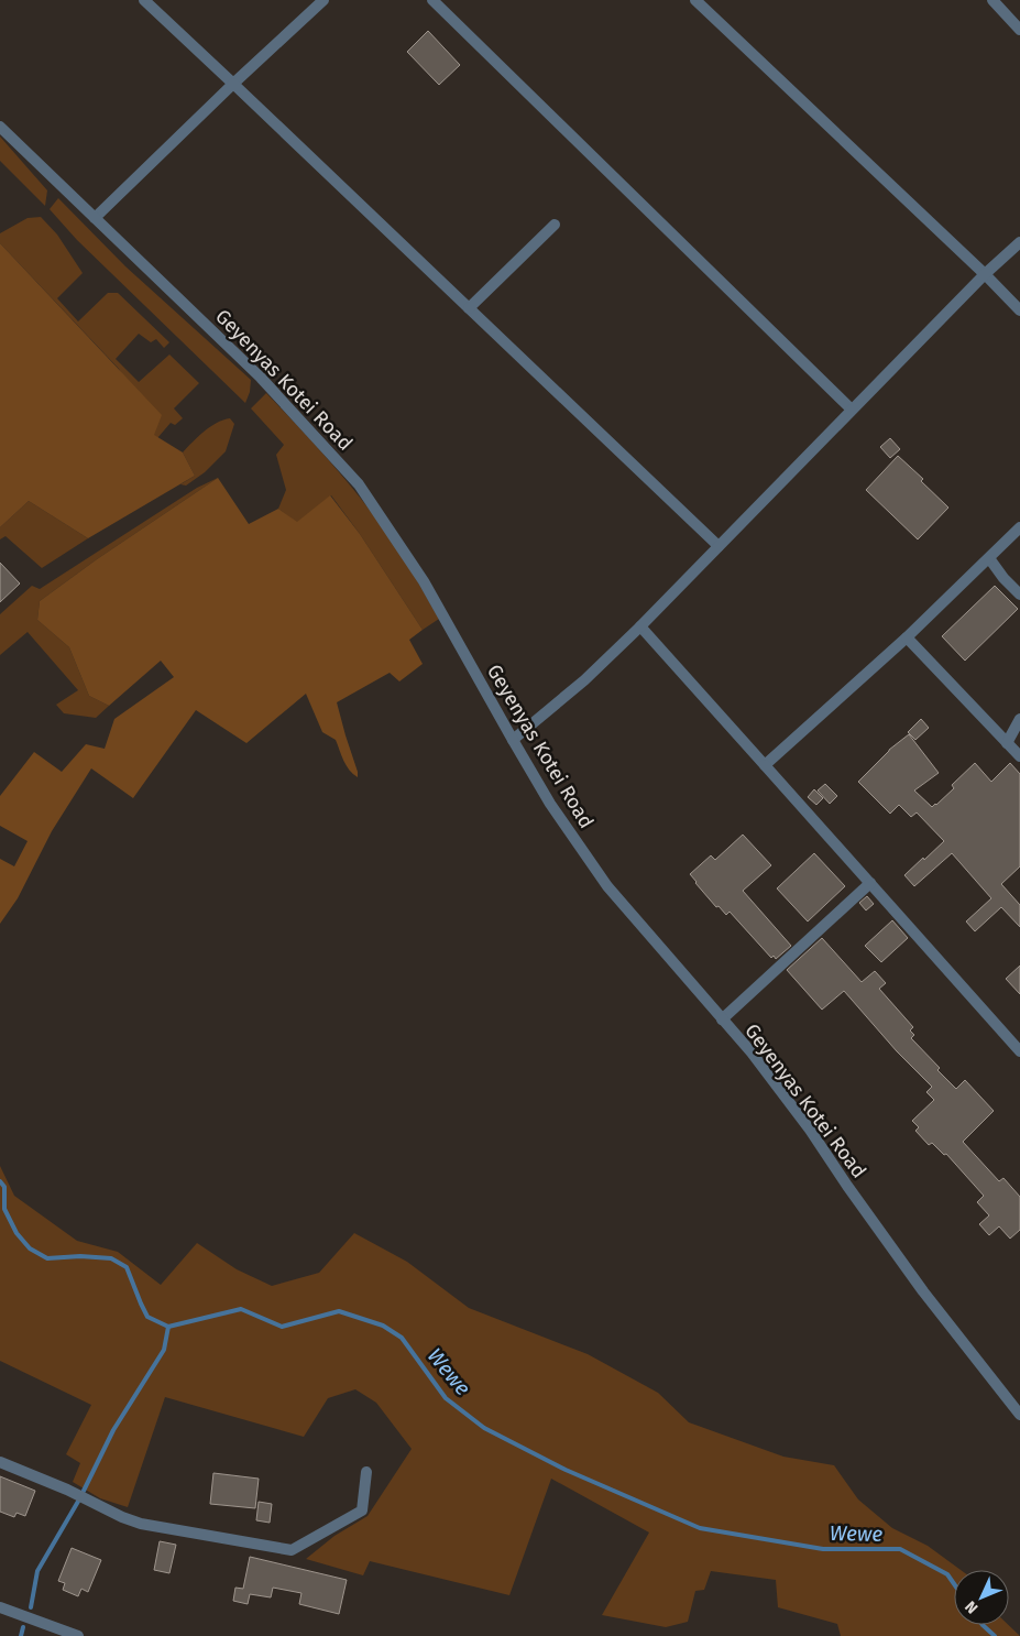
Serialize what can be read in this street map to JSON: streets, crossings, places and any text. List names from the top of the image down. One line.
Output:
{"streets":{"street":["Geyenyas Kotei Road"]},"water":["Wewe"],"north":"bottom left"}
